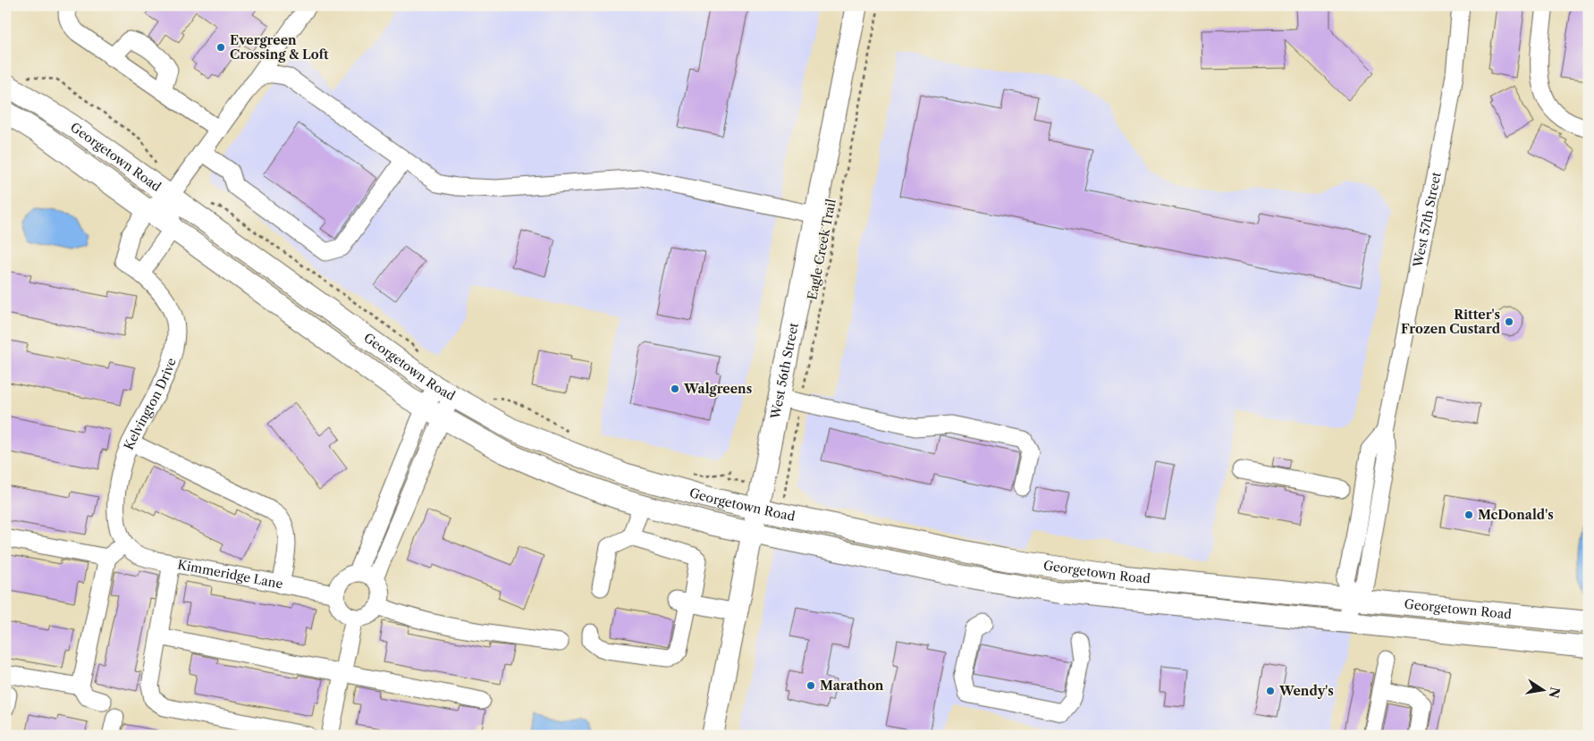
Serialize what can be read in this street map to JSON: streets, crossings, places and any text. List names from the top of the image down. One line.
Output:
{"streets":{"main road":["Georgetown Road","West 56th Street"],"street":["West 57th Street","Kelvington Drive","Kimmeridge Lane"],"path":["Eagle Creek Trail"]},"crossings":[["Georgetown Road","West 57th Street"],["Georgetown Road","West 56th Street"],["Georgetown Road","Kelvington Drive"],["Kelvington Drive","Kimmeridge Lane"]],"places":["Evergreen Crossing & Loft","Ritter's Frozen Custard","Walgreens","McDonald's","Marathon","Wendy's"],"north":"right"}
